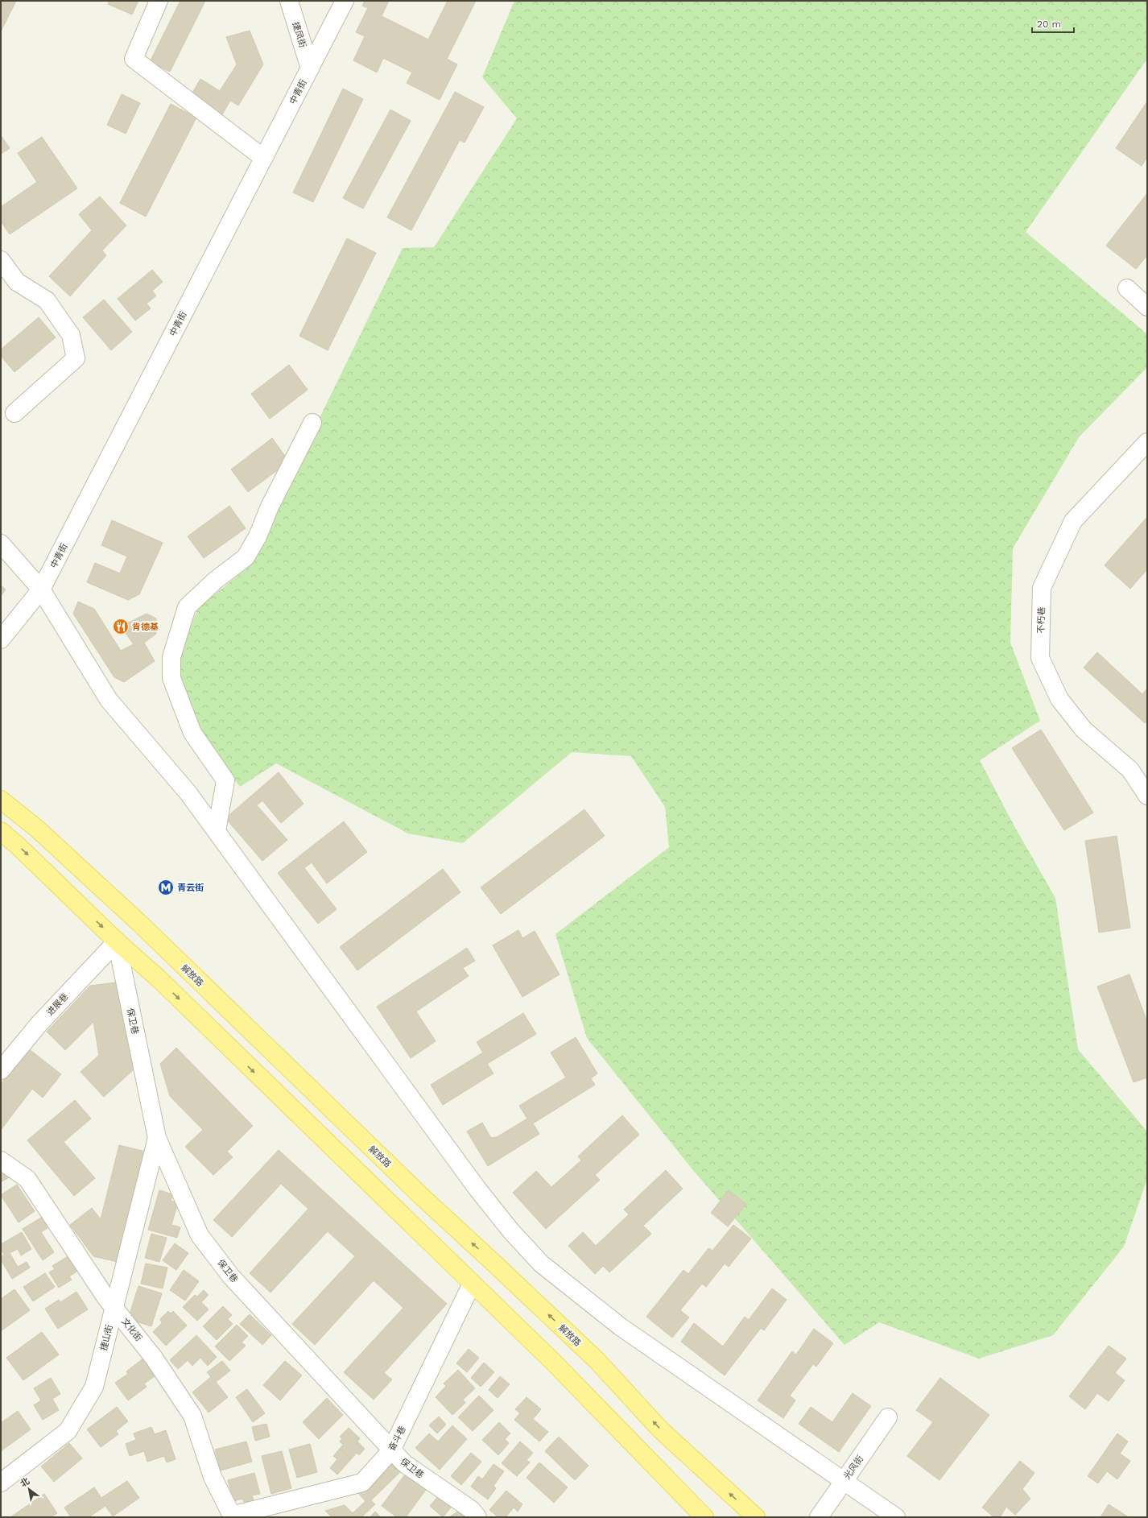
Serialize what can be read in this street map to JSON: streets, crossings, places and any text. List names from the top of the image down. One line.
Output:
{"streets":{"main road":["解放路"],"street":["捷凤街","中青街","不朽巷","进展巷","保卫巷","文化街","捷山街","奋斗巷","光风街"]},"crossings":[["捷凤街","中青街"],["进展巷","保卫巷"],["保卫巷","捷山街"],["保卫巷","奋斗巷"],["文化街","捷山街"],["文化街","奋斗巷"]],"places":{"restaurant":["肯德基"],"metro station":["青云街"]},"scale_bar":"20 m","north":"top left"}
